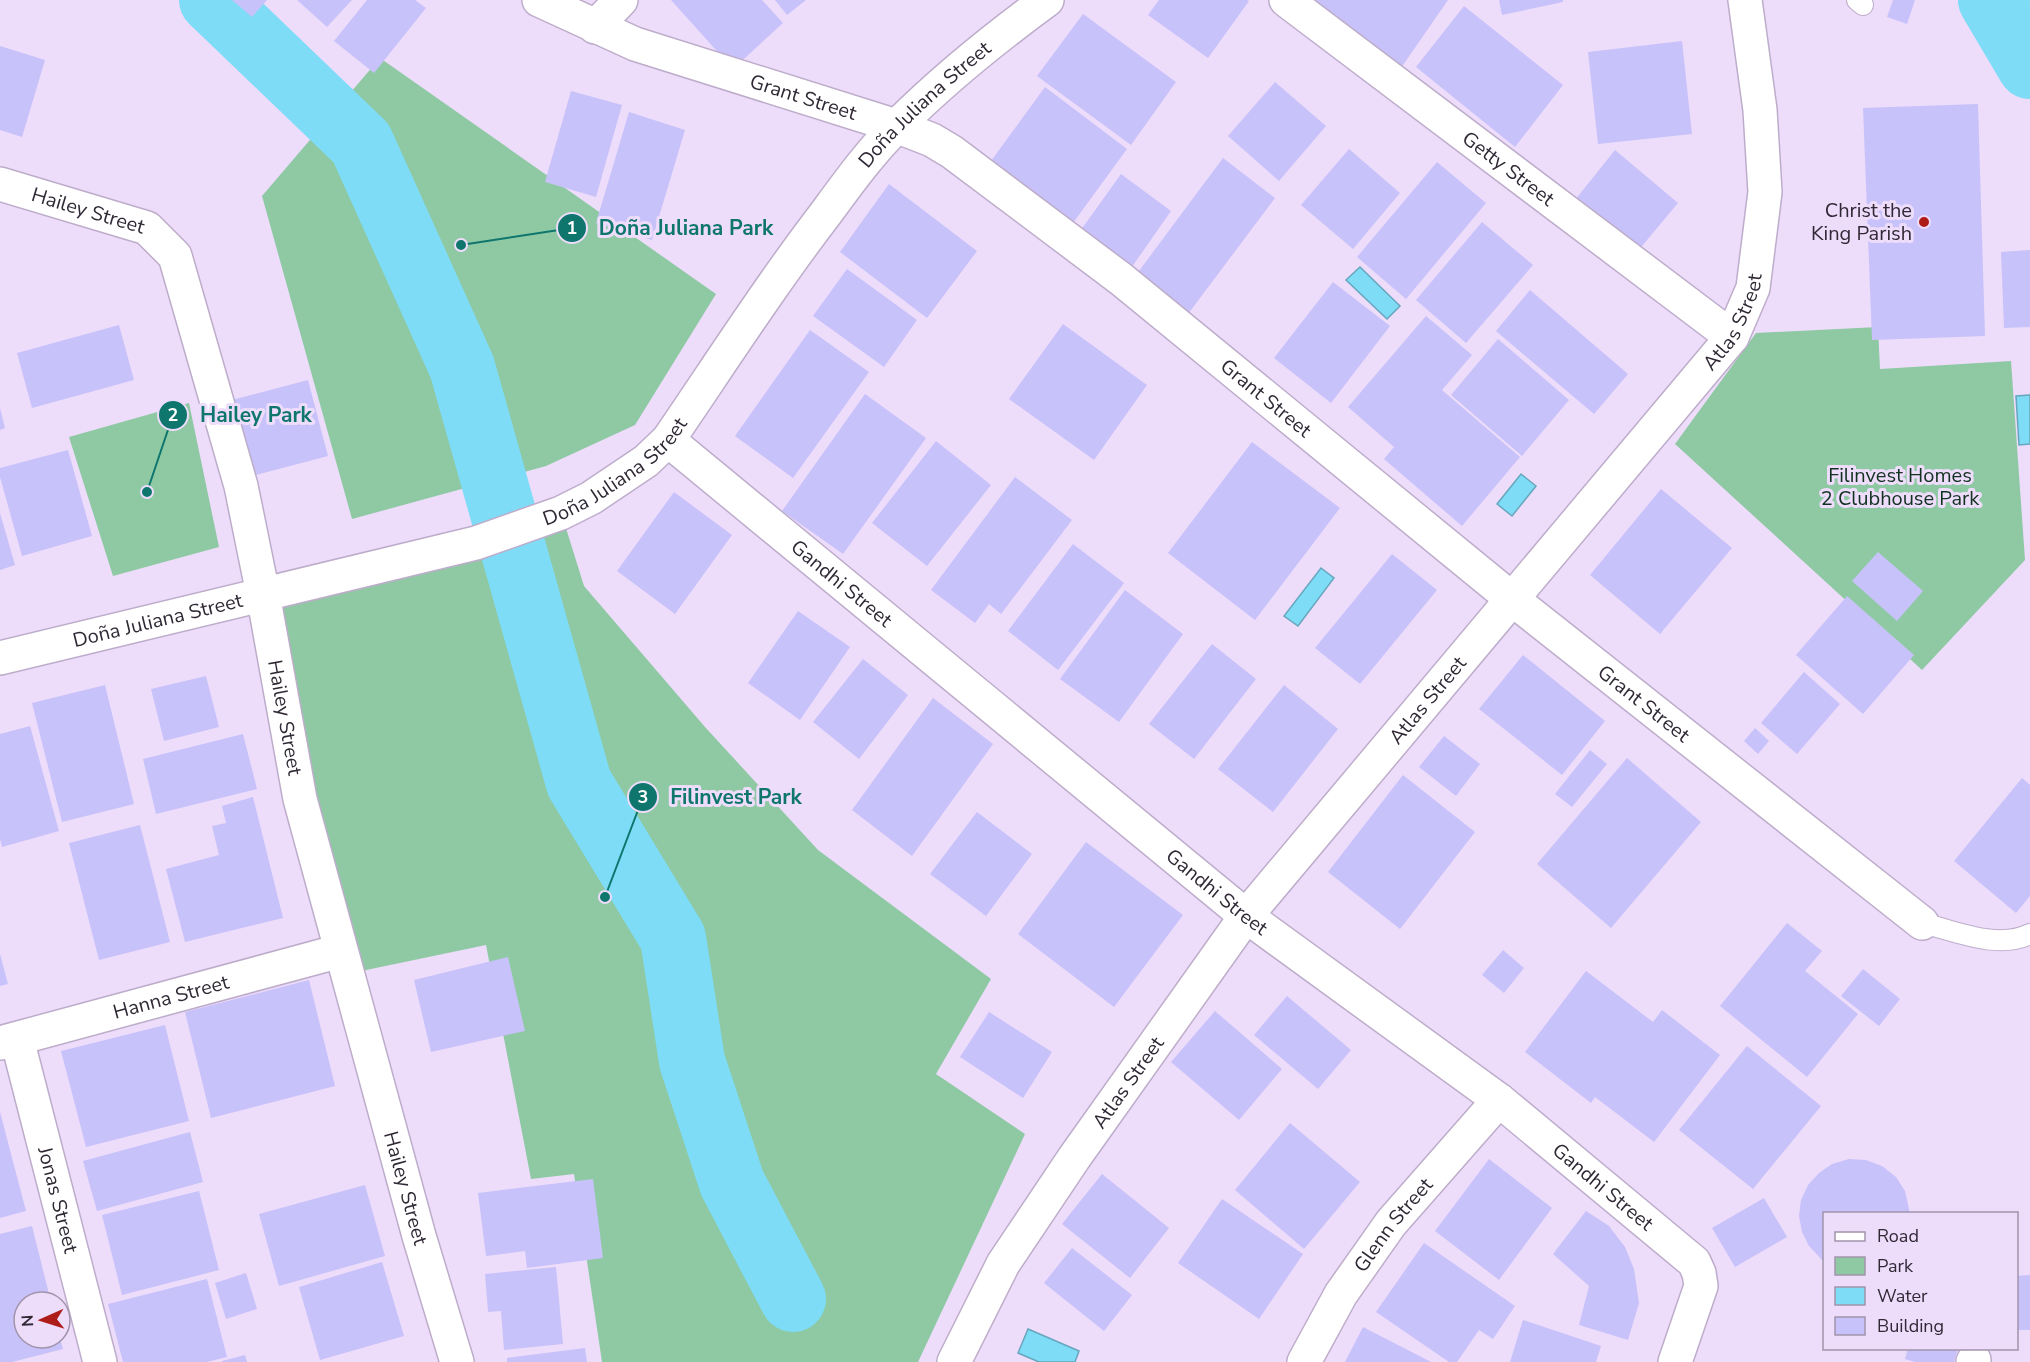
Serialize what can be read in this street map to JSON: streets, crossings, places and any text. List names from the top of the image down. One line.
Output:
{"streets":{"street":["Grant Street","Doña Juliana Street","Getty Street","Hailey Street","Atlas Street","Gandhi Street","Hanna Street","Jonas Street","Glenn Street"]},"crossings":[["Grant Street","Doña Juliana Street"],["Grant Street","Atlas Street"],["Doña Juliana Street","Hailey Street"],["Doña Juliana Street","Gandhi Street"],["Getty Street","Atlas Street"],["Hailey Street","Hanna Street"],["Atlas Street","Gandhi Street"],["Gandhi Street","Glenn Street"],["Hanna Street","Jonas Street"]],"parks":["Filinvest Homes 2 Clubhouse Park"],"places":["Christ the King Parish","Doña Juliana Park","Hailey Park","Filinvest Park"],"legend":["Road","Park","Water","Building"],"north":"left"}
